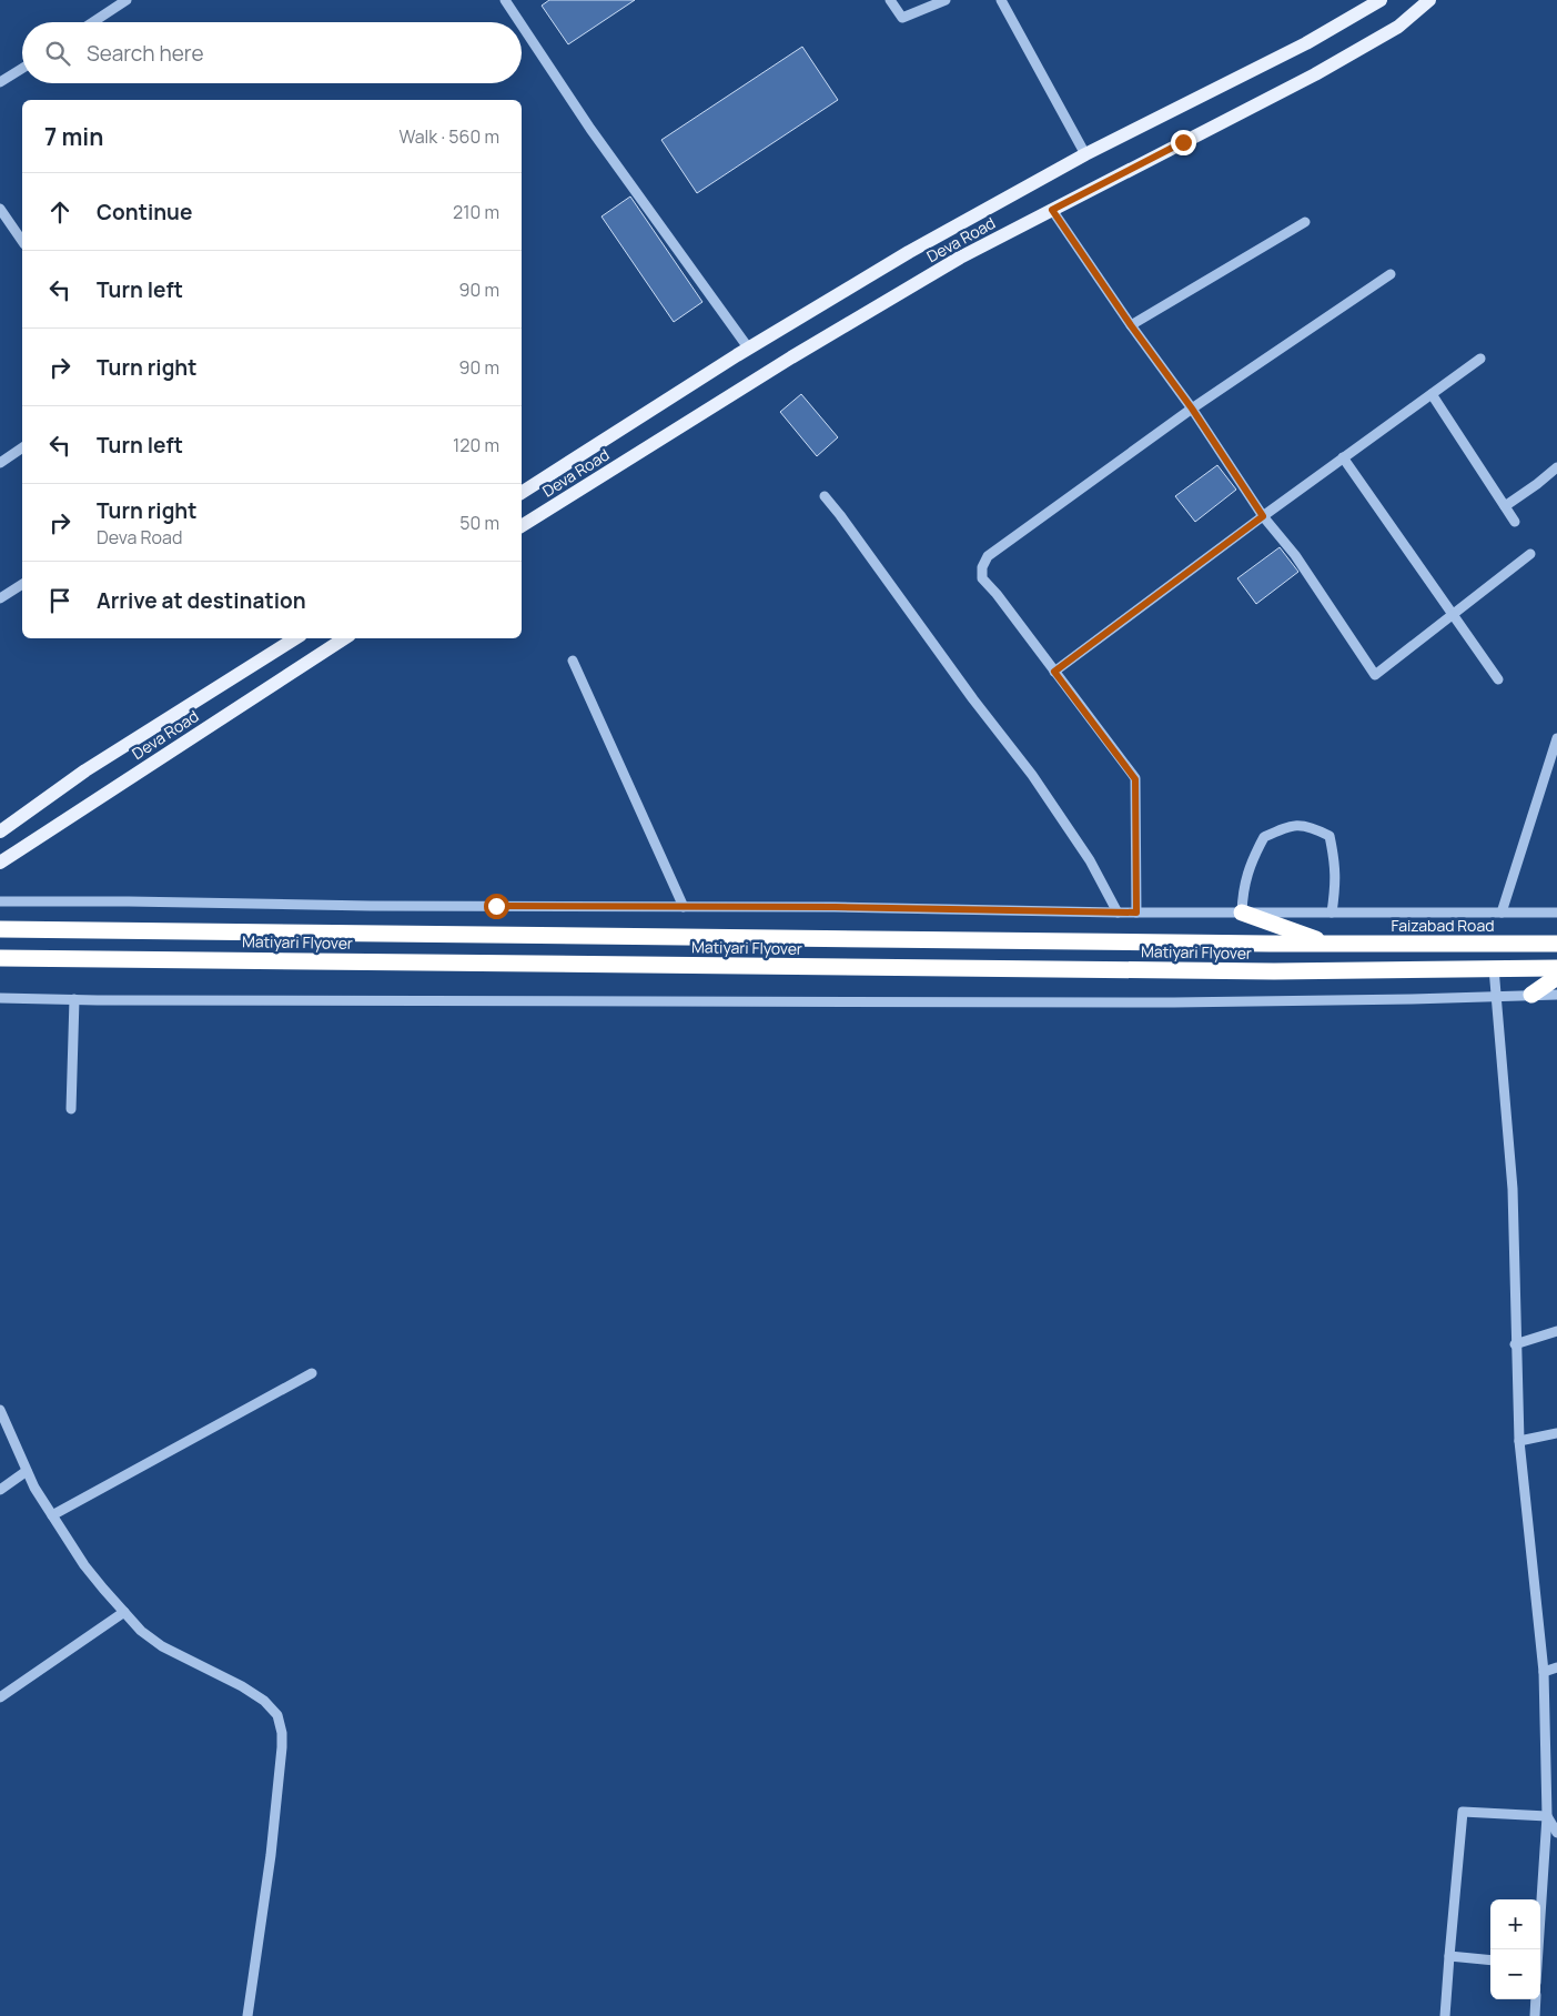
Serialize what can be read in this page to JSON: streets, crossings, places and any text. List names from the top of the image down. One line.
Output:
{"streets":{"highway":["Faizabad Road","Matiyari Flyover"],"main road":["Deva Road"]},"crossings":[["Faizabad Road","Matiyari Flyover"]],"page":{"search":"Search here","heading":["7 min","Walk · 560 m"],"list":[["Continue","210 m"],["Turn left","90 m"],["Turn right","90 m"],["Turn left","120 m"],["Turn right","Deva Road","50 m"],"Arrive at destination"],"map_buttons":["+","−"]}}
